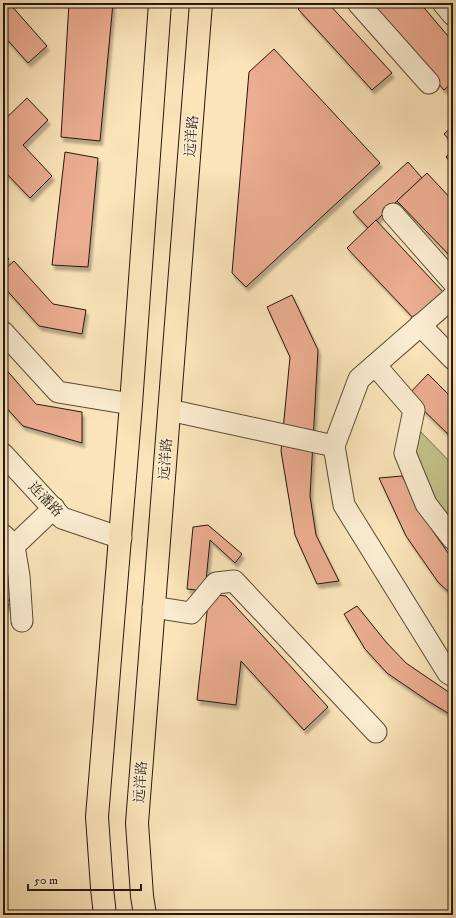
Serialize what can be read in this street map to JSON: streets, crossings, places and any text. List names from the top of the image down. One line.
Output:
{"streets":{"highway":["远洋路"],"street":["连潘路"]},"scale_bar":"50 m"}
